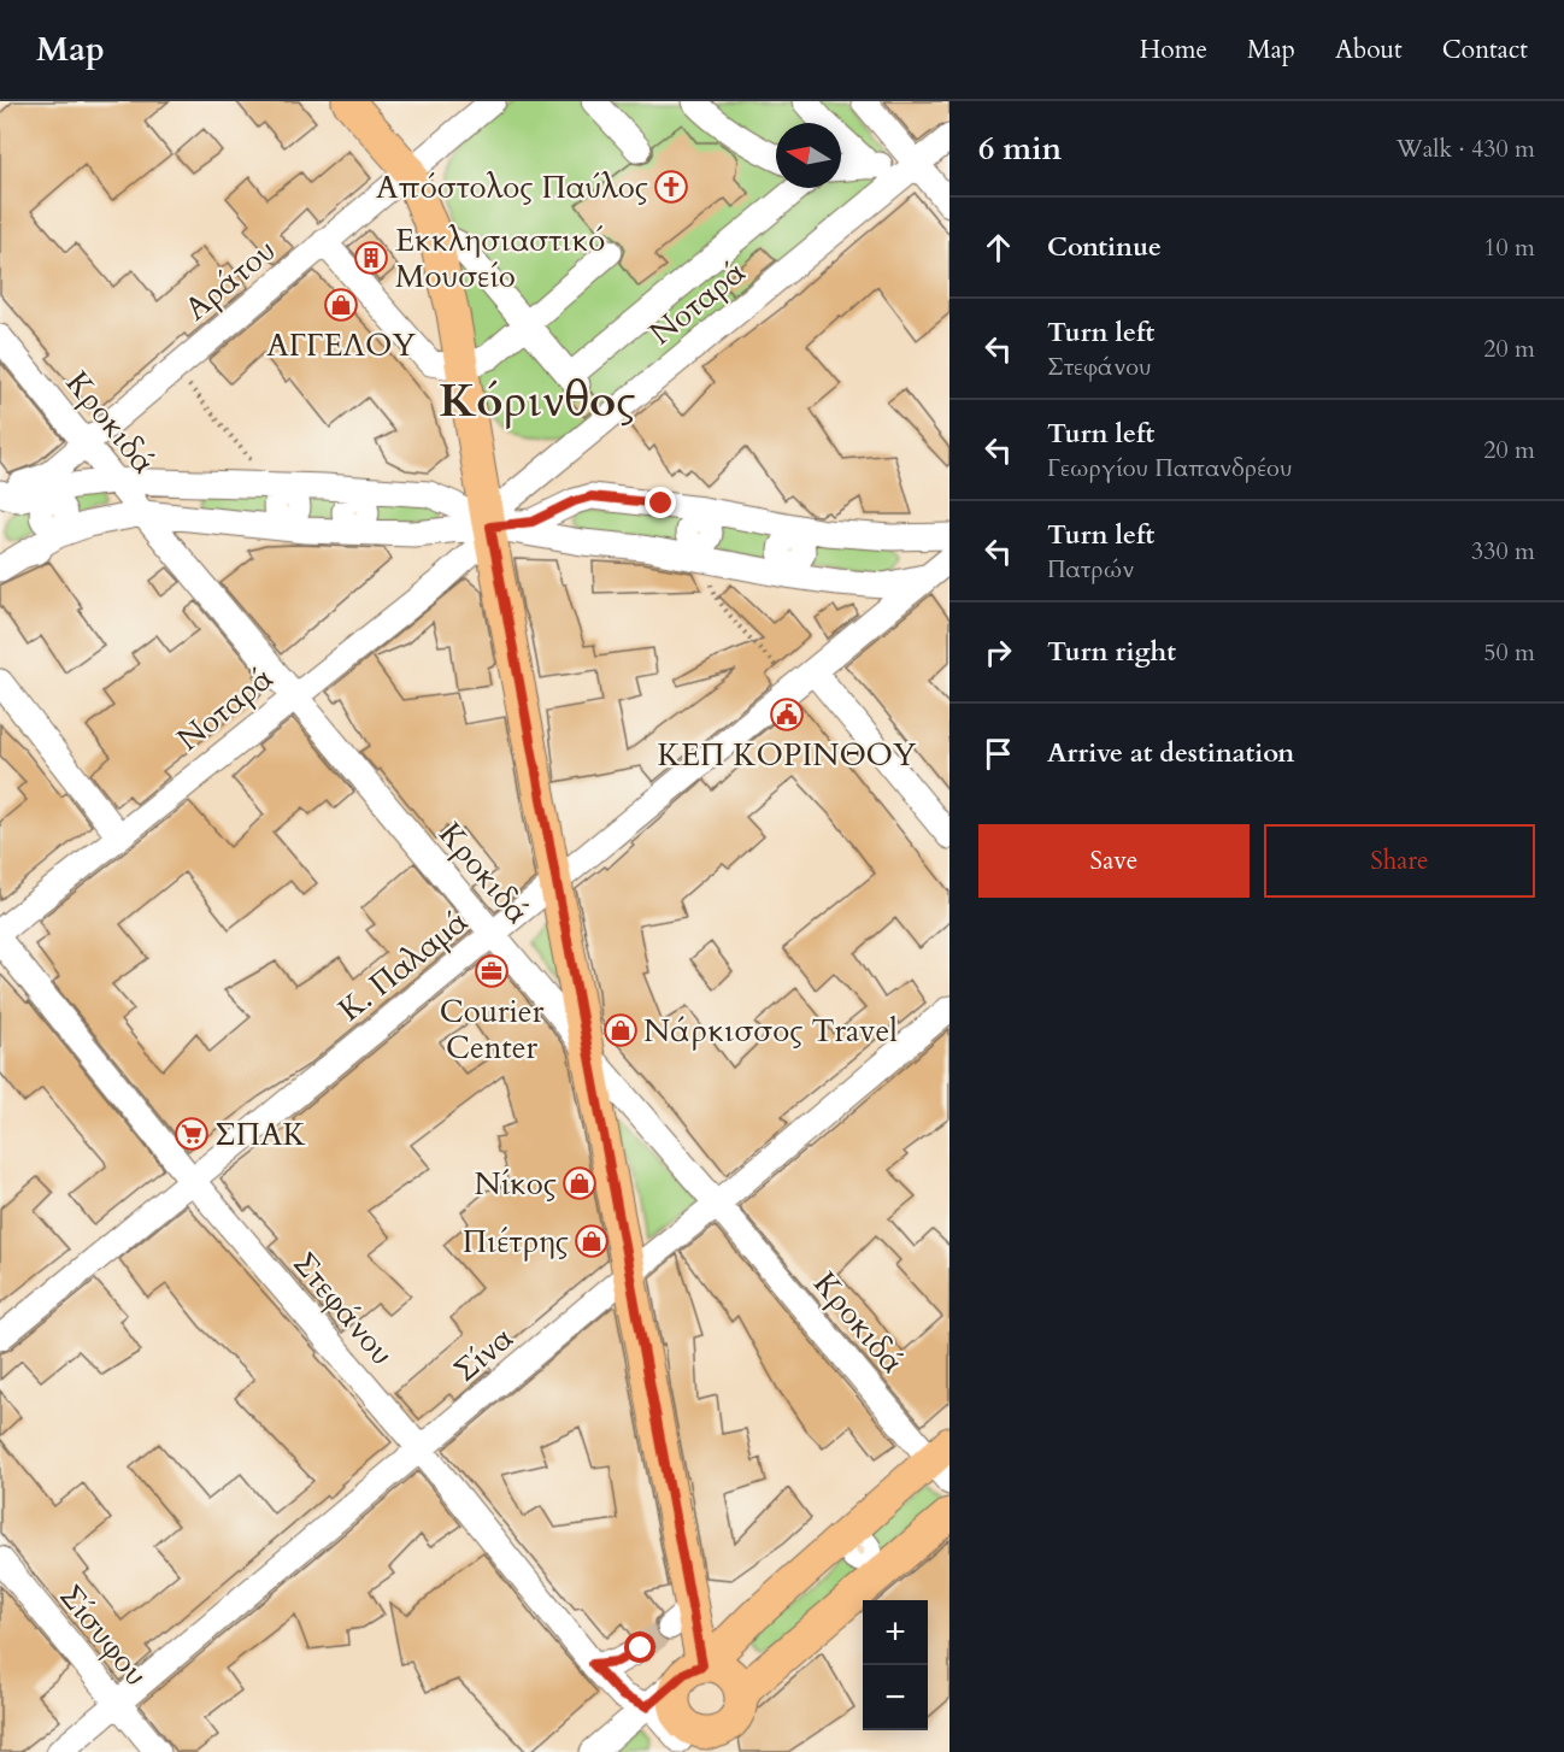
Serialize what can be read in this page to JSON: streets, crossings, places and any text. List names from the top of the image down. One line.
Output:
{"streets":{"street":["Αράτου","Νοταρά","Κροκιδά","Κ. Παλαμά","Στεφάνου","Σίνα","Σίσυφου"]},"crossings":[["Αράτου","Κροκιδά"],["Νοταρά","Κροκιδά"],["Κροκιδά","Κ. Παλαμά"],["Κροκιδά","Σίνα"],["Κ. Παλαμά","Στεφάνου"],["Στεφάνου","Σίνα"],["Σίνα","Σίσυφου"]],"districts":["Κόρινθος"],"places":{"church":["Απόστολος Παύλος"],"building":["Εκκλησιαστικό Μουσείο"],"shop":["ΑΓΓΕΛΟΥ","Νάρκισσος Travel","Νίκος","Πιέτρης"],"public building":["ΚΕΠ ΚΟΡΙΝΘΟΥ"],"office":["Courier Center"],"supermarket":["ΣΠΑΚ"]},"north":"left","page":{"header":"Map","nav":["Home","Map","About","Contact"],"heading":["6 min","Walk · 430 m"],"list":[["Continue","10 m"],["Turn left","Στεφάνου","20 m"],["Turn left","Γεωργίου Παπανδρέου","20 m"],["Turn left","Πατρών","330 m"],["Turn right","50 m"],"Arrive at destination"],"buttons":["Save","Share"],"map_buttons":["+","−"]}}
